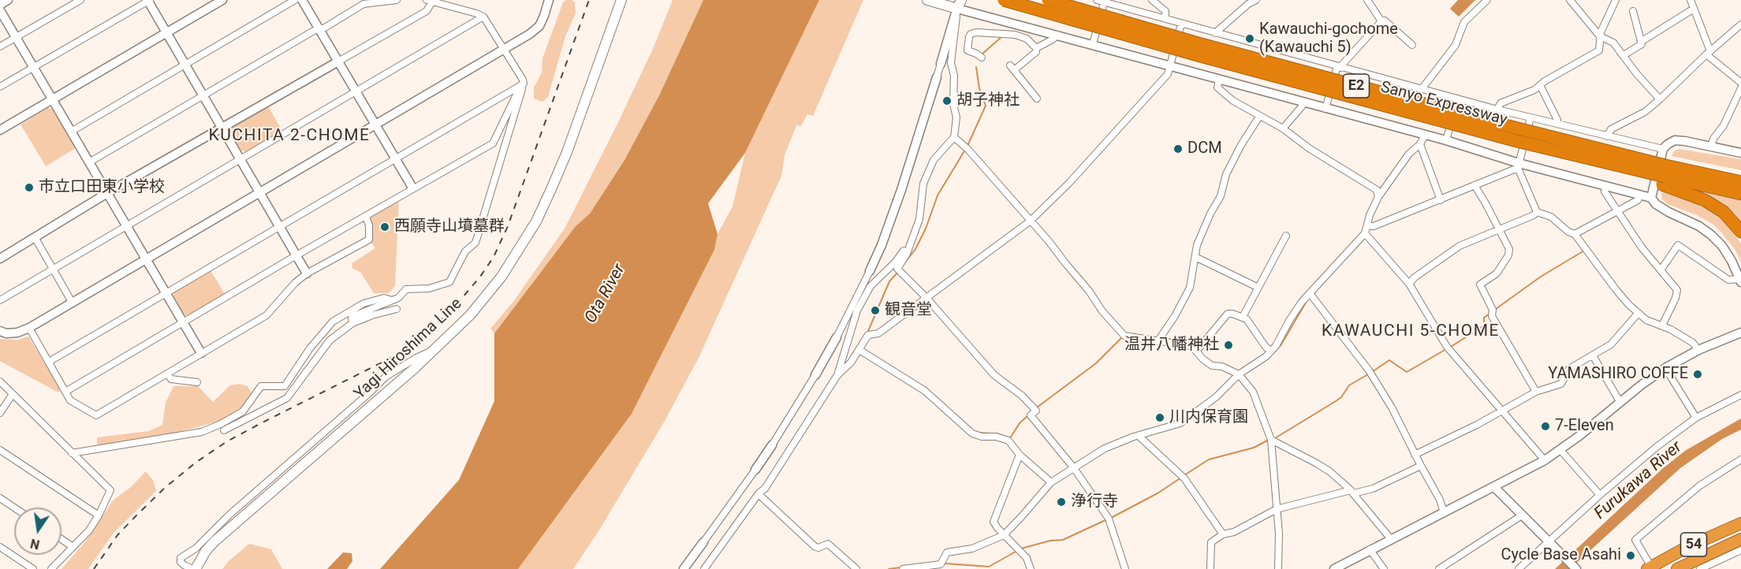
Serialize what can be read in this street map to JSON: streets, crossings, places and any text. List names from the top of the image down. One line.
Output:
{"streets":{"highway":["E2","Sanyo Expressway","54"],"main road":["Yagi Hiroshima Line"]},"districts":["KUCHITA 2-CHOME","KAWAUCHI 5-CHOME"],"water":["Ota River","Furukawa River"],"places":["Kawauchi-gochome (Kawauchi 5)","胡子神社","DCM","市立口田東小学校","西願寺山墳墓群","観音堂","温井八幡神社","YAMASHIRO COFFE","川内保育園","7-Eleven","浄行寺","Cycle Base Asahi"],"north":"bottom"}
